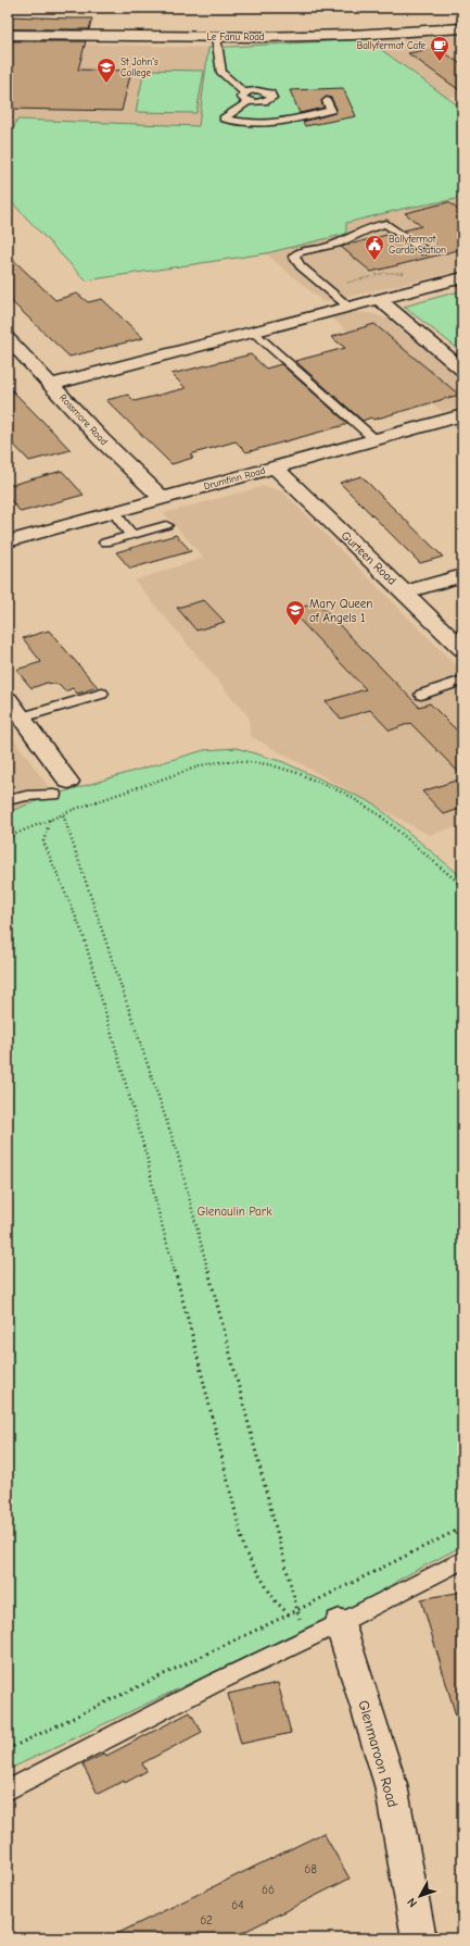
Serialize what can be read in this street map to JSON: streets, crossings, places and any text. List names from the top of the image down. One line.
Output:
{"streets":{"street":["Le Fanu Road","Rossmore Road","Drumfinn Road","Gurteen Road","Glenmaroon Road"]},"crossings":[["Rossmore Road","Drumfinn Road"],["Drumfinn Road","Gurteen Road"]],"parks":["Glenaulin Park"],"places":{"cafe":["Ballyfermot Cafe"],"school or university":["St John's College","Mary Queen of Angels 1"],"public building":["Ballyfermot Garda Station"]},"house_numbers":["68","66","64","62"],"north":"bottom left"}
